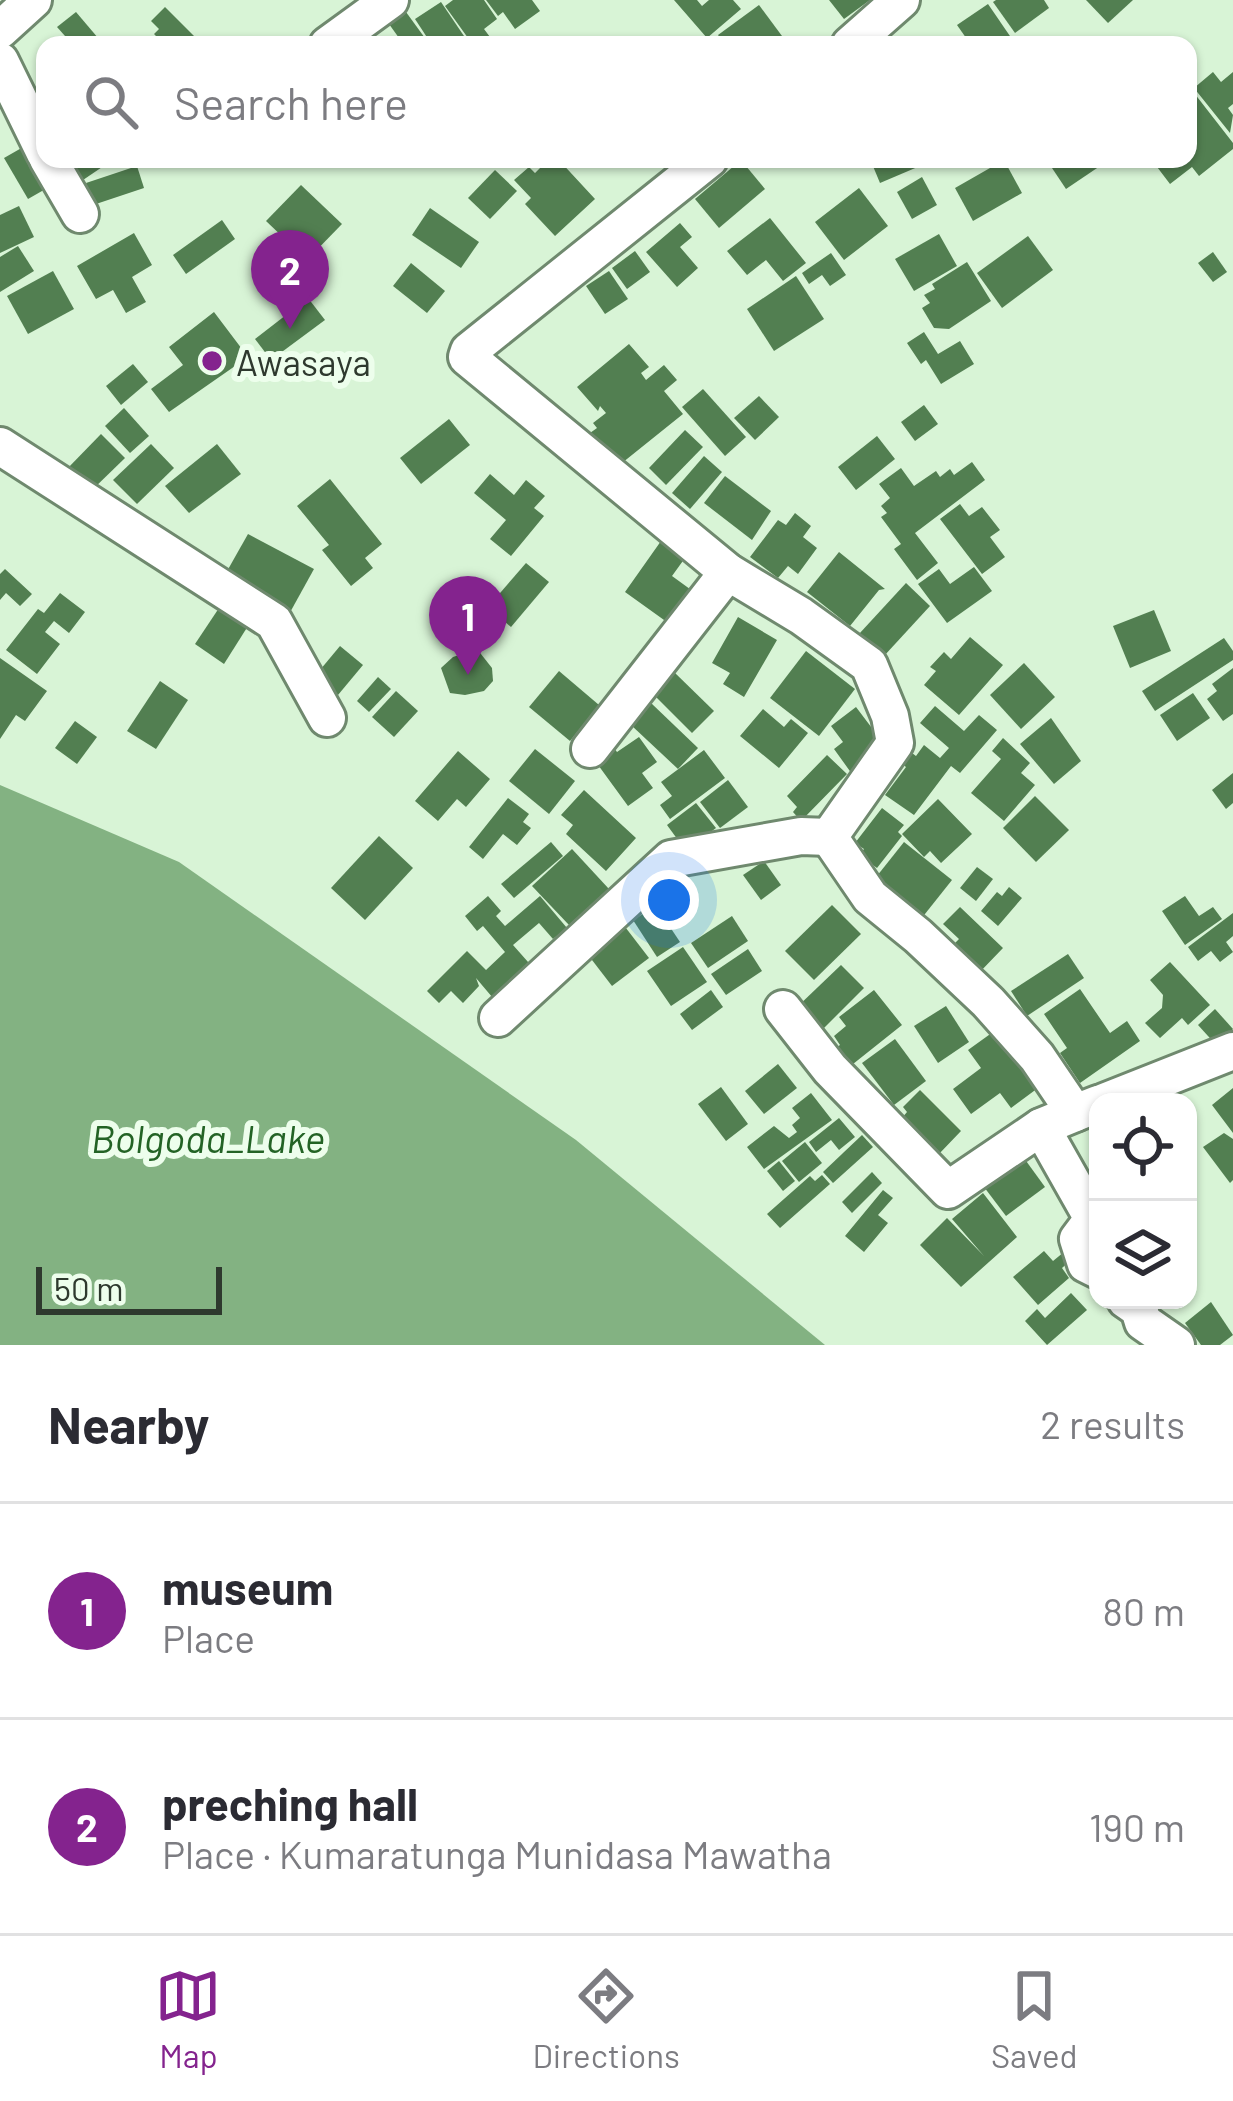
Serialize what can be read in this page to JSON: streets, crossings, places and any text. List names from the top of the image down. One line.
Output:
{"water":["Bolgoda_Lake"],"places":["Awasaya"],"scale_bar":"50 m","page":{"search":"Search here","pins":["2","1"],"scale":"50 m","heading":["Nearby","2 results"],"list":[{"mark":"1","name":"museum","note":"Place","value":"80 m"},{"mark":"2","name":"preching hall","note":"Place · Kumaratunga Munidasa Mawatha","value":"190 m"}],"nav":["Map","Directions","Saved"]}}
